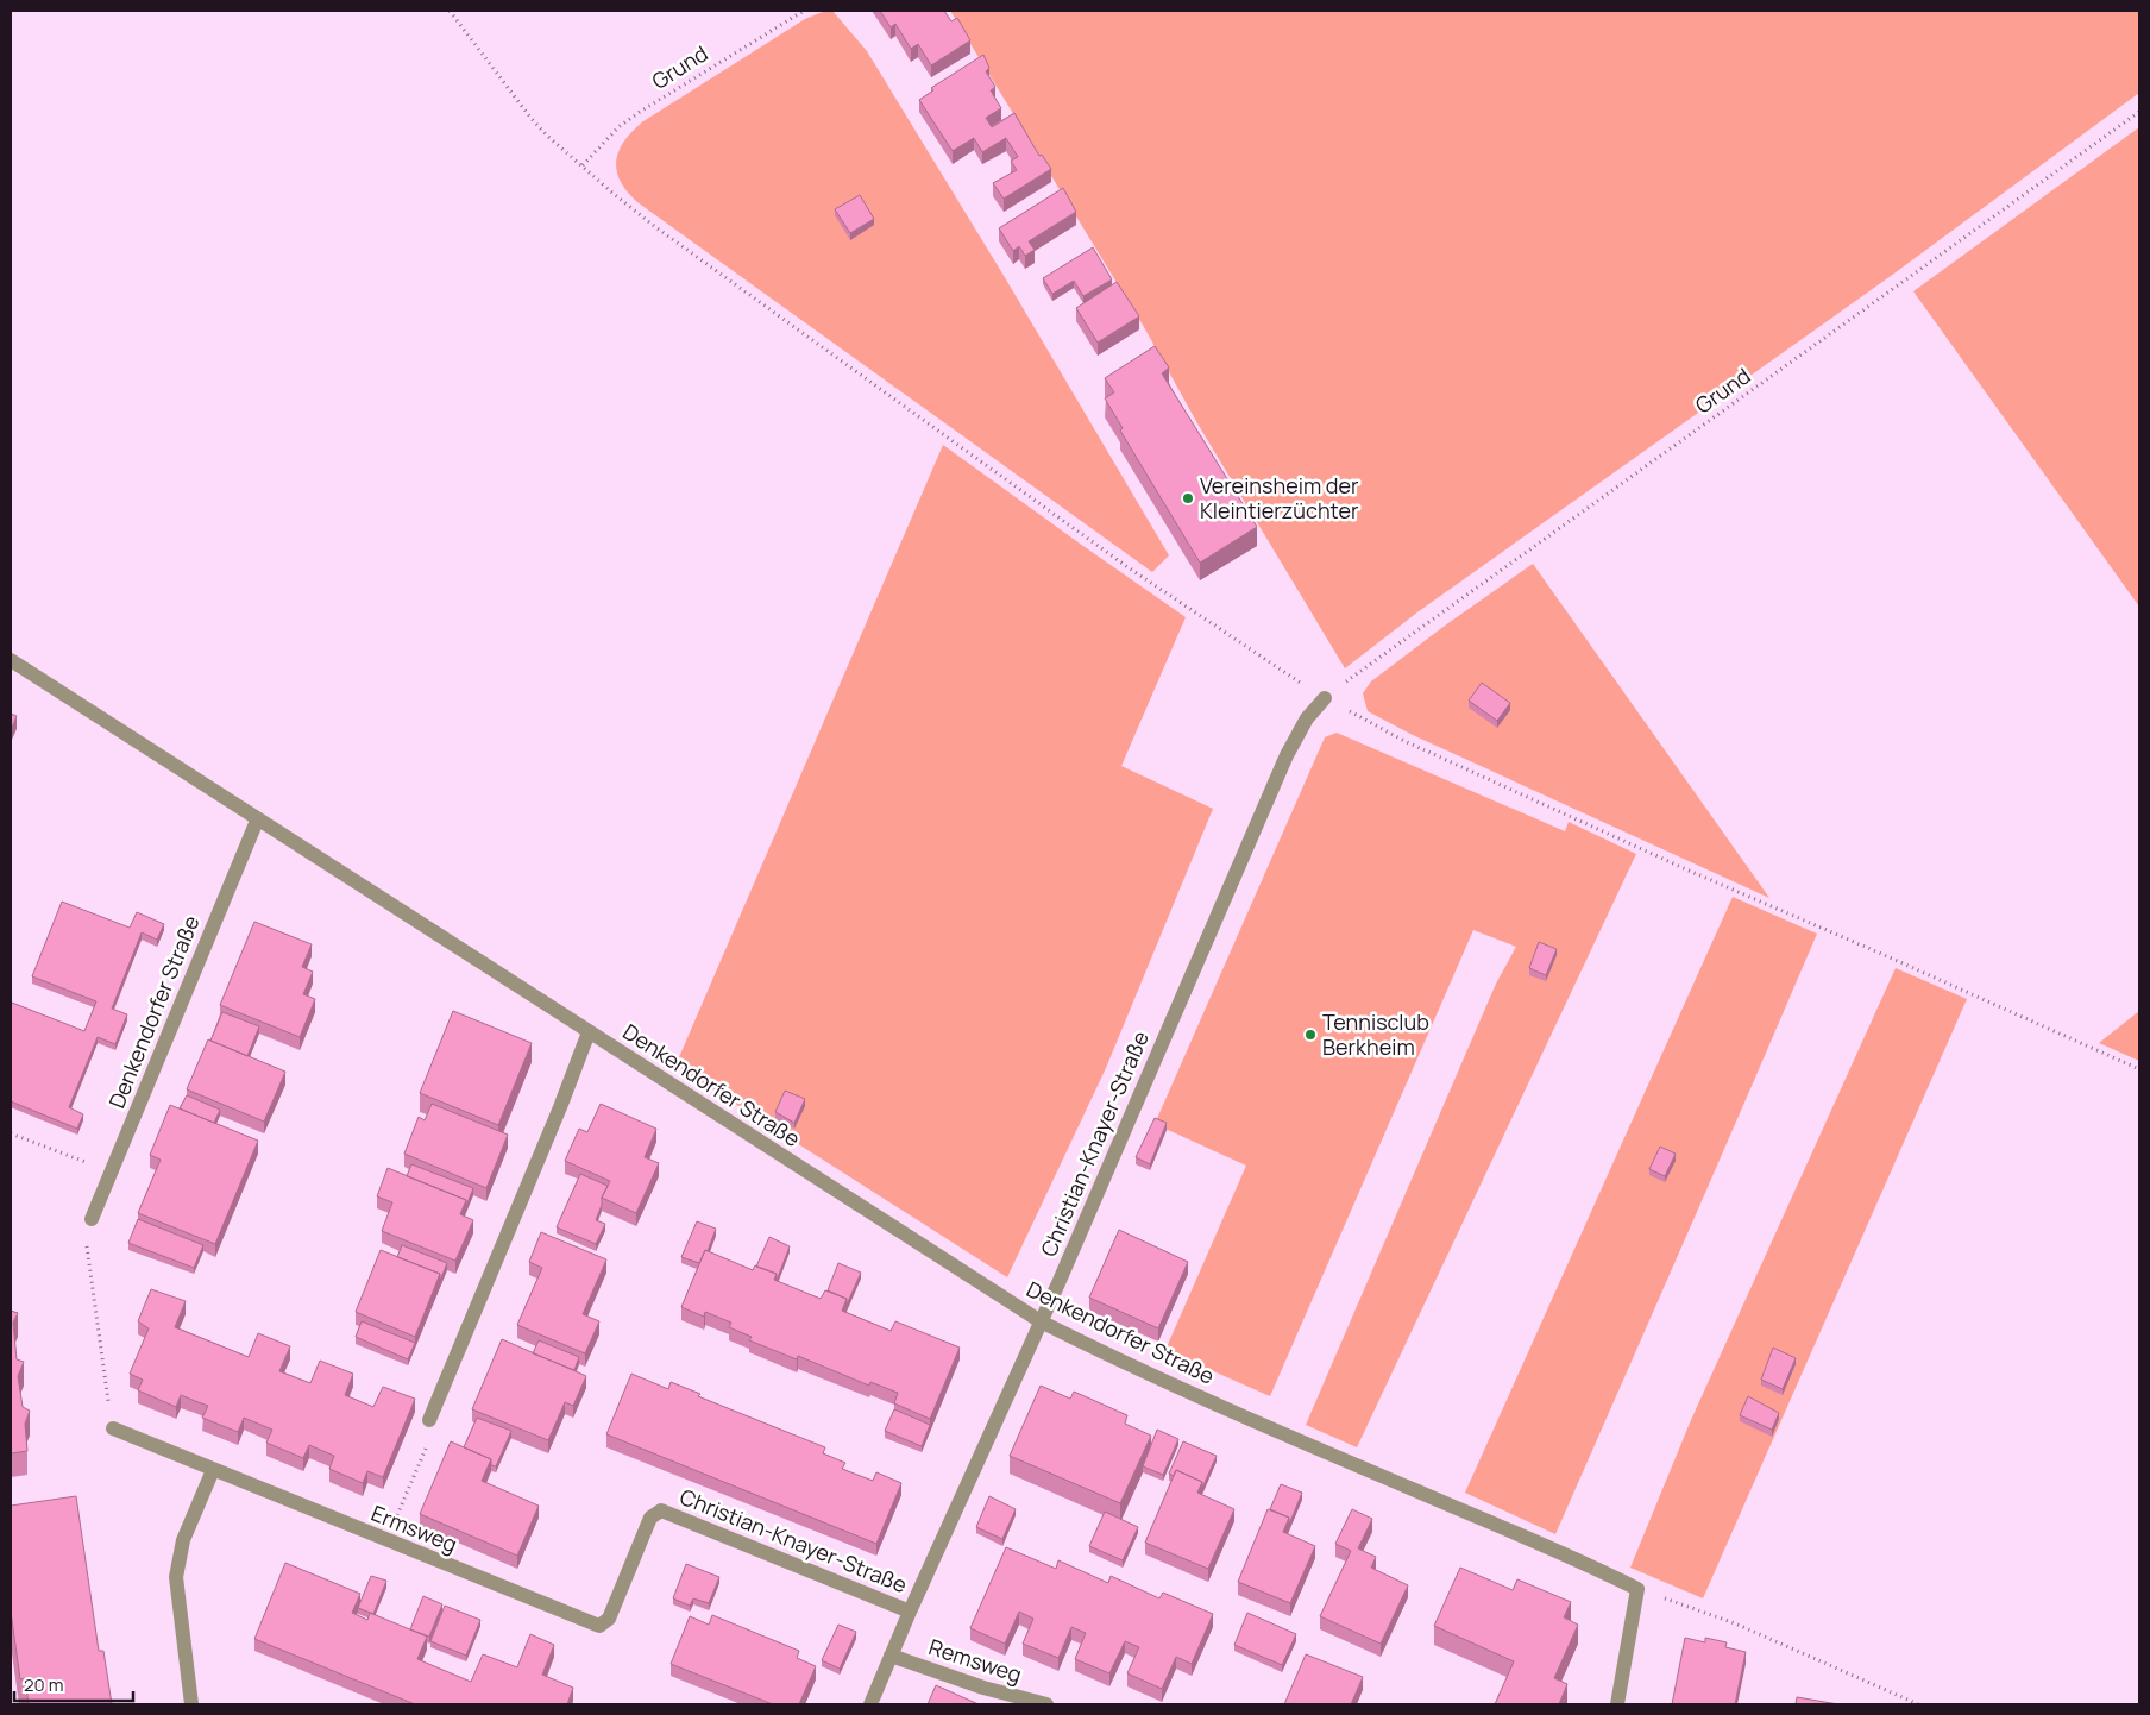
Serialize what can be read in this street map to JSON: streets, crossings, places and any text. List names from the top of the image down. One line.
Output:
{"streets":{"street":["Denkendorfer Straße","Christian-Knayer-Straße","Ermsweg","Remsweg"],"path":["Grund"]},"crossings":[["Grund","Christian-Knayer-Straße"],["Denkendorfer Straße","Christian-Knayer-Straße"],["Christian-Knayer-Straße","Ermsweg"],["Christian-Knayer-Straße","Remsweg"]],"places":["Vereinsheim der Kleintierzüchter","Tennisclub Berkheim"],"scale_bar":"20 m"}
